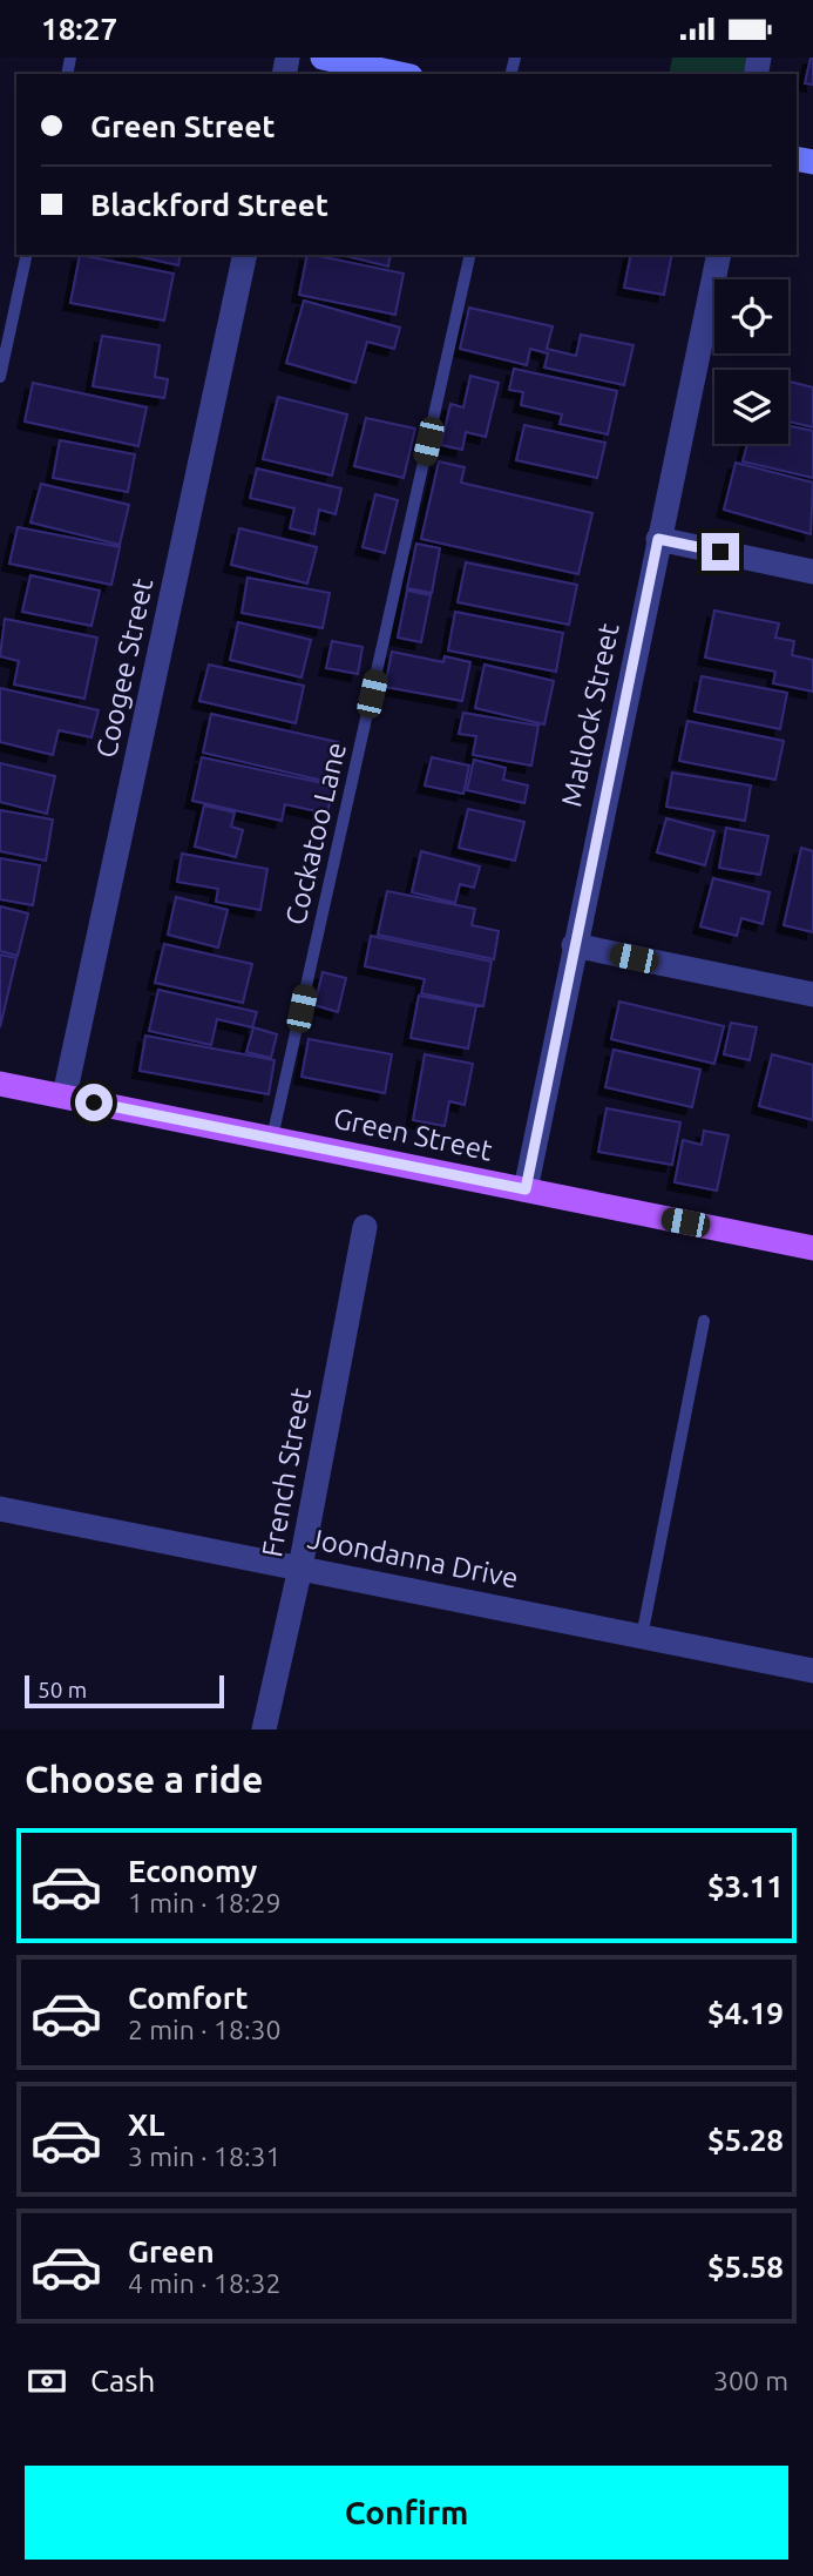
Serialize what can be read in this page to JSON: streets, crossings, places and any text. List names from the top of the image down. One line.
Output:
{"streets":{"main road":["Green Street"],"street":["Coogee Street","Matlock Street","French Street","Joondanna Drive"],"lane":["Cockatoo Lane"]},"crossings":[["Coogee Street","Green Street"],["Matlock Street","Green Street"],["Cockatoo Lane","Green Street"],["French Street","Joondanna Drive"]],"scale_bar":"50 m","page":{"status":"18:27","banner":["Green Street","Blackford Street"],"scale":"50 m","heading":"Choose a ride","list":[{"name":"Economy","note":"1 min · 18:29","value":"$3.11"},{"name":"Comfort","note":"2 min · 18:30","value":"$4.19"},{"name":"XL","note":"3 min · 18:31","value":"$5.28"},{"name":"Green","note":"4 min · 18:32","value":"$5.58"}],"pay":["Cash","300 m"],"buttons":"Confirm"}}
